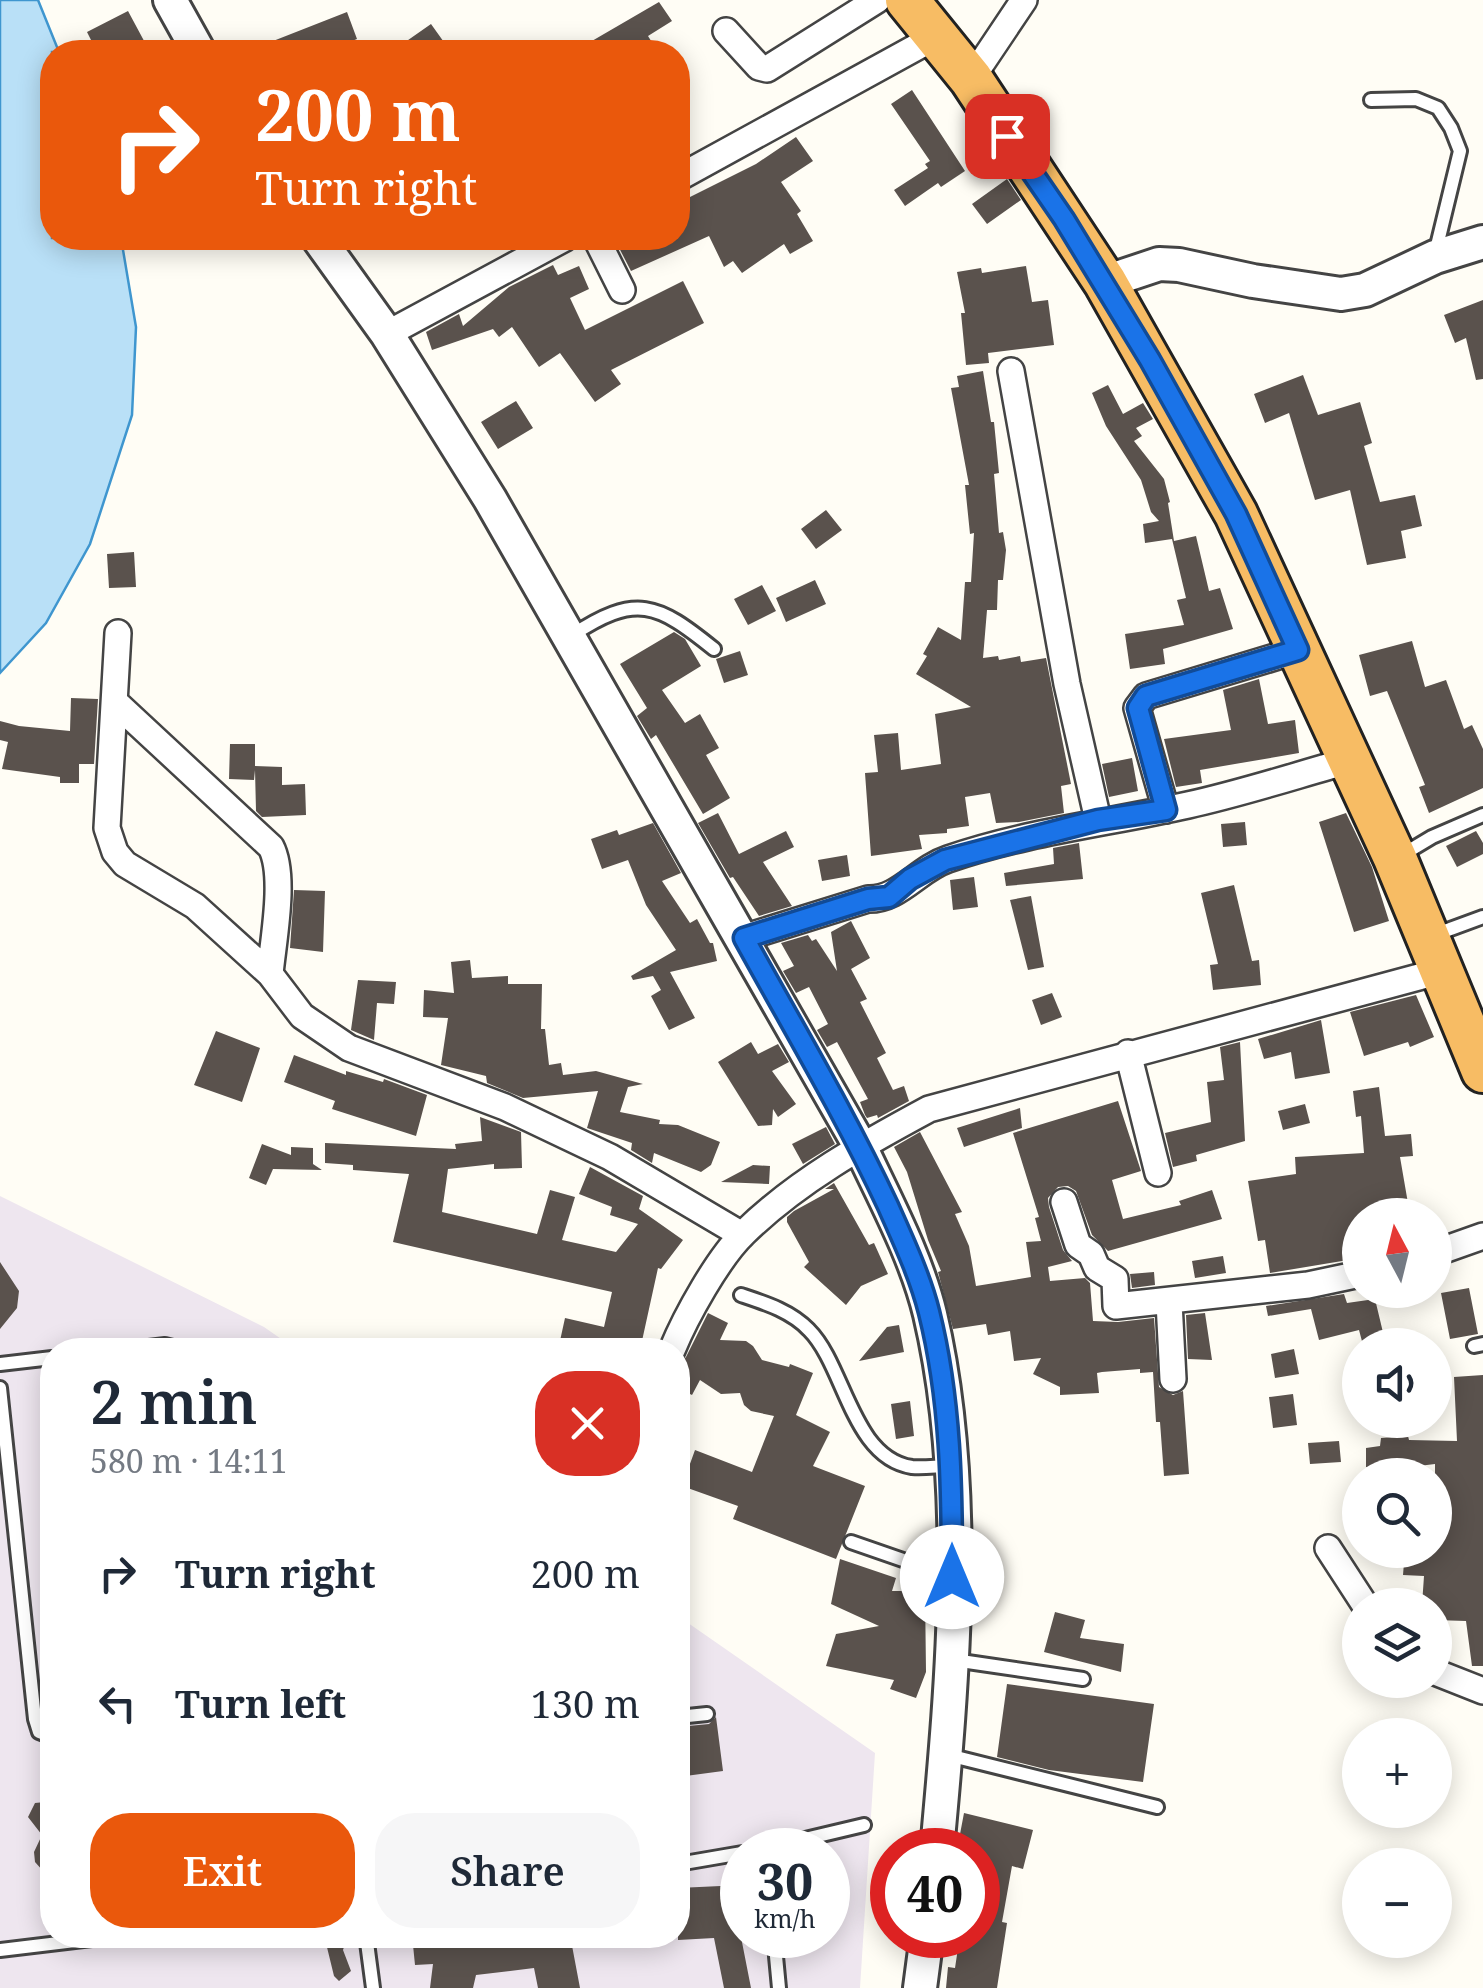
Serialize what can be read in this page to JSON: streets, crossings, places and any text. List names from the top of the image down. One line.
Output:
{"north":"top","page":{"turn":["200 m","Turn right"],"map_buttons":["+","−"],"heading":["2 min","580 m · 14:11"],"list":[{"name":"Turn right","value":"200 m"},{"name":"Turn left","value":"130 m"}],"buttons":["Exit","Share"],"speed":"30 km/h","limit":"40"}}
